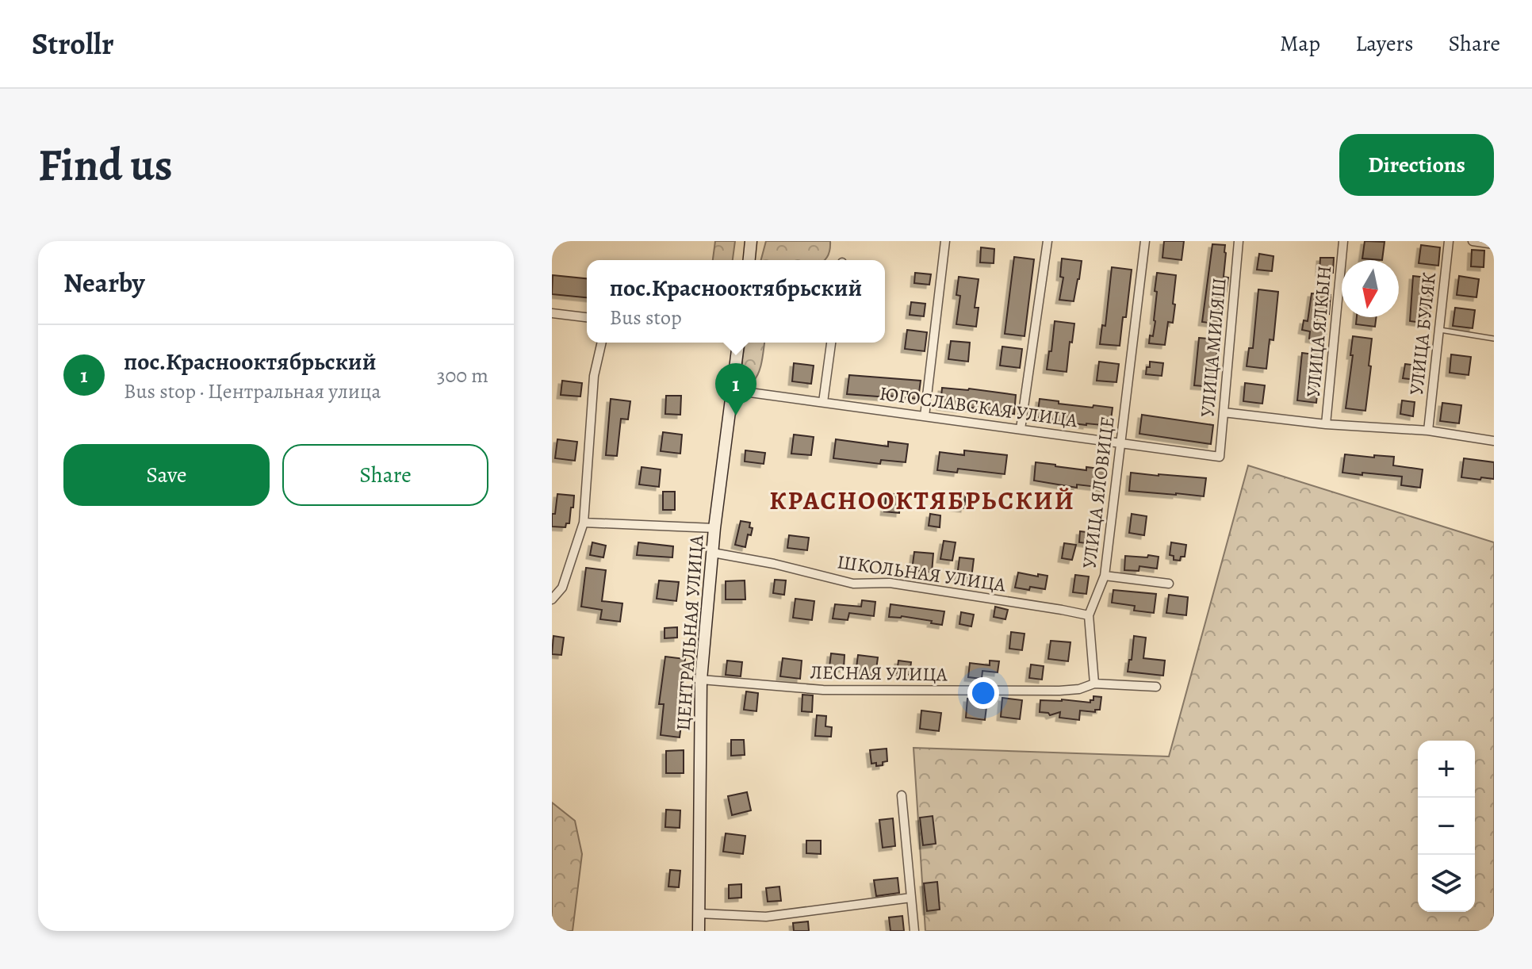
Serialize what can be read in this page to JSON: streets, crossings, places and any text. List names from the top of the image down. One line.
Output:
{"streets":{"street":["УЛИЦА ЯЛКЫН","УЛИЦА БУЛЯК","УЛИЦА МИЛЯШ","ЮГОСЛАВСКАЯ УЛИЦА","УЛИЦА ЯЛОВИЦЕ","ШКОЛЬНАЯ УЛИЦА","ЦЕНТРАЛЬНАЯ УЛИЦА","ЛЕСНАЯ УЛИЦА"]},"crossings":[["УЛИЦА МИЛЯШ","ЮГОСЛАВСКАЯ УЛИЦА"],["ЮГОСЛАВСКАЯ УЛИЦА","УЛИЦА ЯЛОВИЦЕ"],["ЮГОСЛАВСКАЯ УЛИЦА","ЦЕНТРАЛЬНАЯ УЛИЦА"],["УЛИЦА ЯЛОВИЦЕ","ШКОЛЬНАЯ УЛИЦА"],["УЛИЦА ЯЛОВИЦЕ","ЛЕСНАЯ УЛИЦА"],["ШКОЛЬНАЯ УЛИЦА","ЦЕНТРАЛЬНАЯ УЛИЦА"],["ЦЕНТРАЛЬНАЯ УЛИЦА","ЛЕСНАЯ УЛИЦА"]],"districts":["КРАСНООКТЯБРЬСКИЙ"],"north":"bottom","page":{"header":"Strollr","nav":["Map","Layers","Share"],"buttons":["Directions",["Save","Share"]],"title":"Find us","heading":"Nearby","popup":["пос.Краснооктябрьский","Bus stop"],"list":[{"mark":"1","name":"пос.Краснооктябрьский","note":"Bus stop · Центральная улица","value":"300 m"}],"pins":"1","map_buttons":["+","−"]}}
